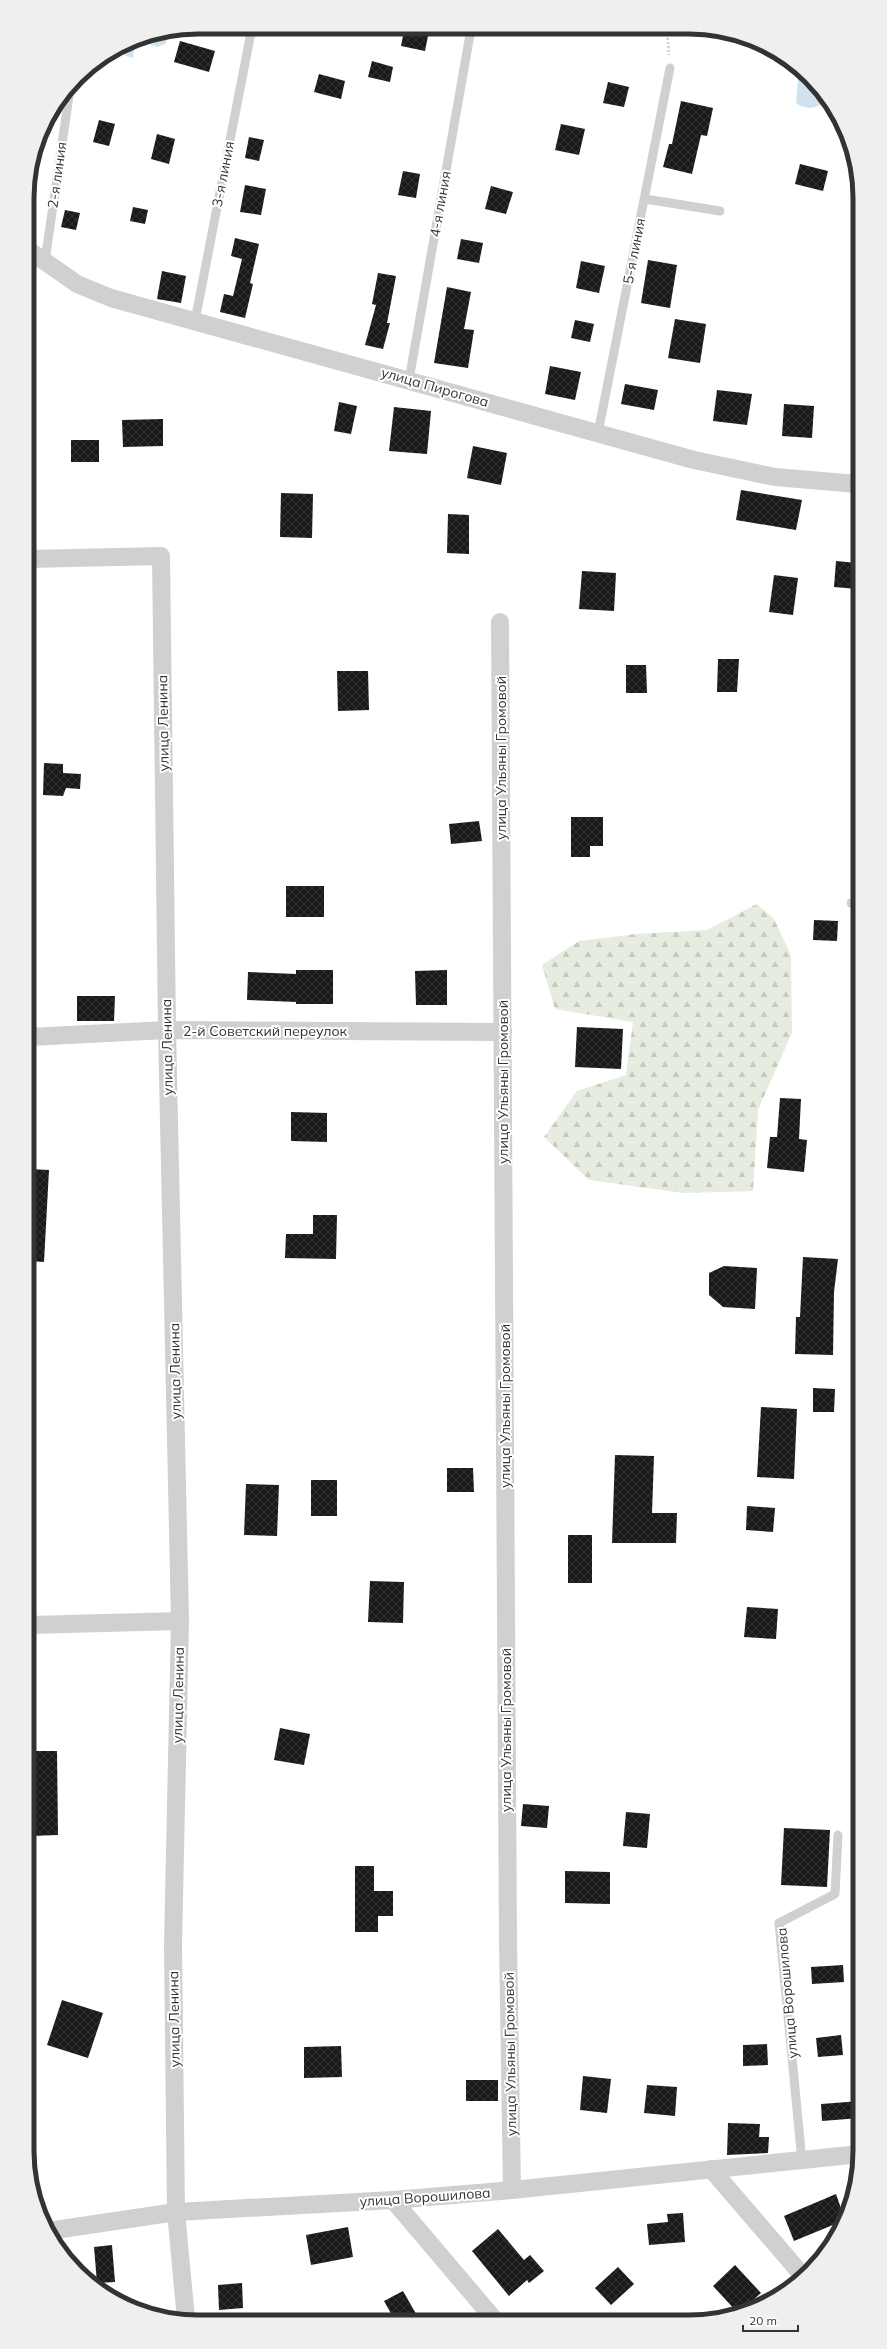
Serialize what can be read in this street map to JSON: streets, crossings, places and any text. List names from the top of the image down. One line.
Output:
{"streets":{"street":["улица Пирогова","улица Ленина","улица Ульяны Громовой","2-й Советский переулок","улица Ворошилова"],"lane":["3-я линия","2-я линия","4-я линия","5-я линия"]},"crossings":[["3-я линия","улица Пирогова"],["2-я линия","улица Пирогова"],["4-я линия","улица Пирогова"],["5-я линия","улица Пирогова"],["улица Ленина","2-й Советский переулок"],["улица Ленина","улица Ворошилова"],["улица Ульяны Громовой","2-й Советский переулок"],["улица Ульяны Громовой","улица Ворошилова"]],"scale_bar":"20 m"}
